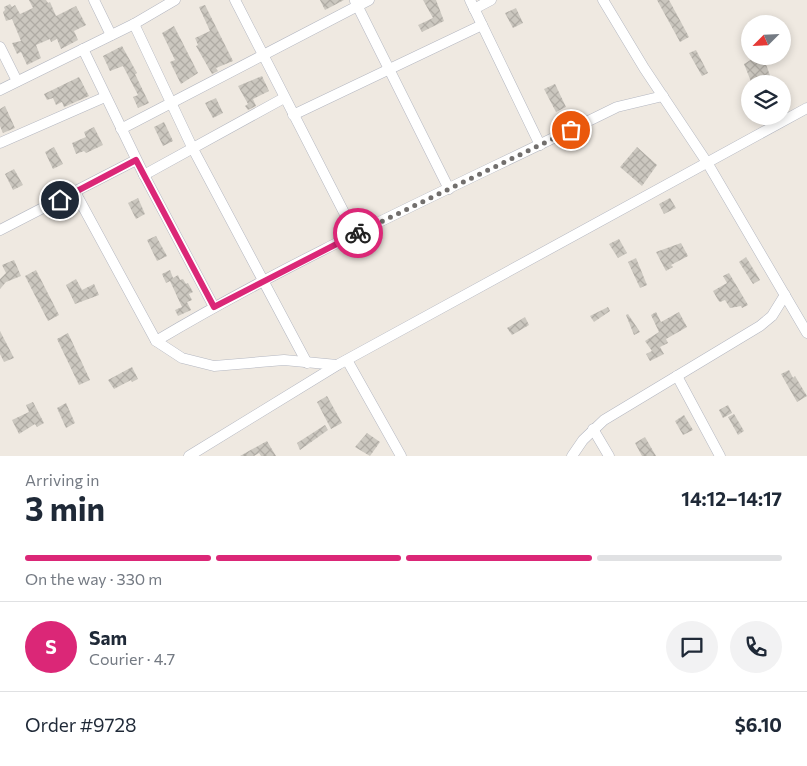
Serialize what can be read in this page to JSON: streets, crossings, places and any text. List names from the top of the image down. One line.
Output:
{"north":"bottom left","page":{"heading":["3 min","Arriving in","14:12–14:17"],"panel":["Sam","Courier · 4.7","Order #9728","$6.10"],"bar":"On the way · 330 m","round":"S"}}
